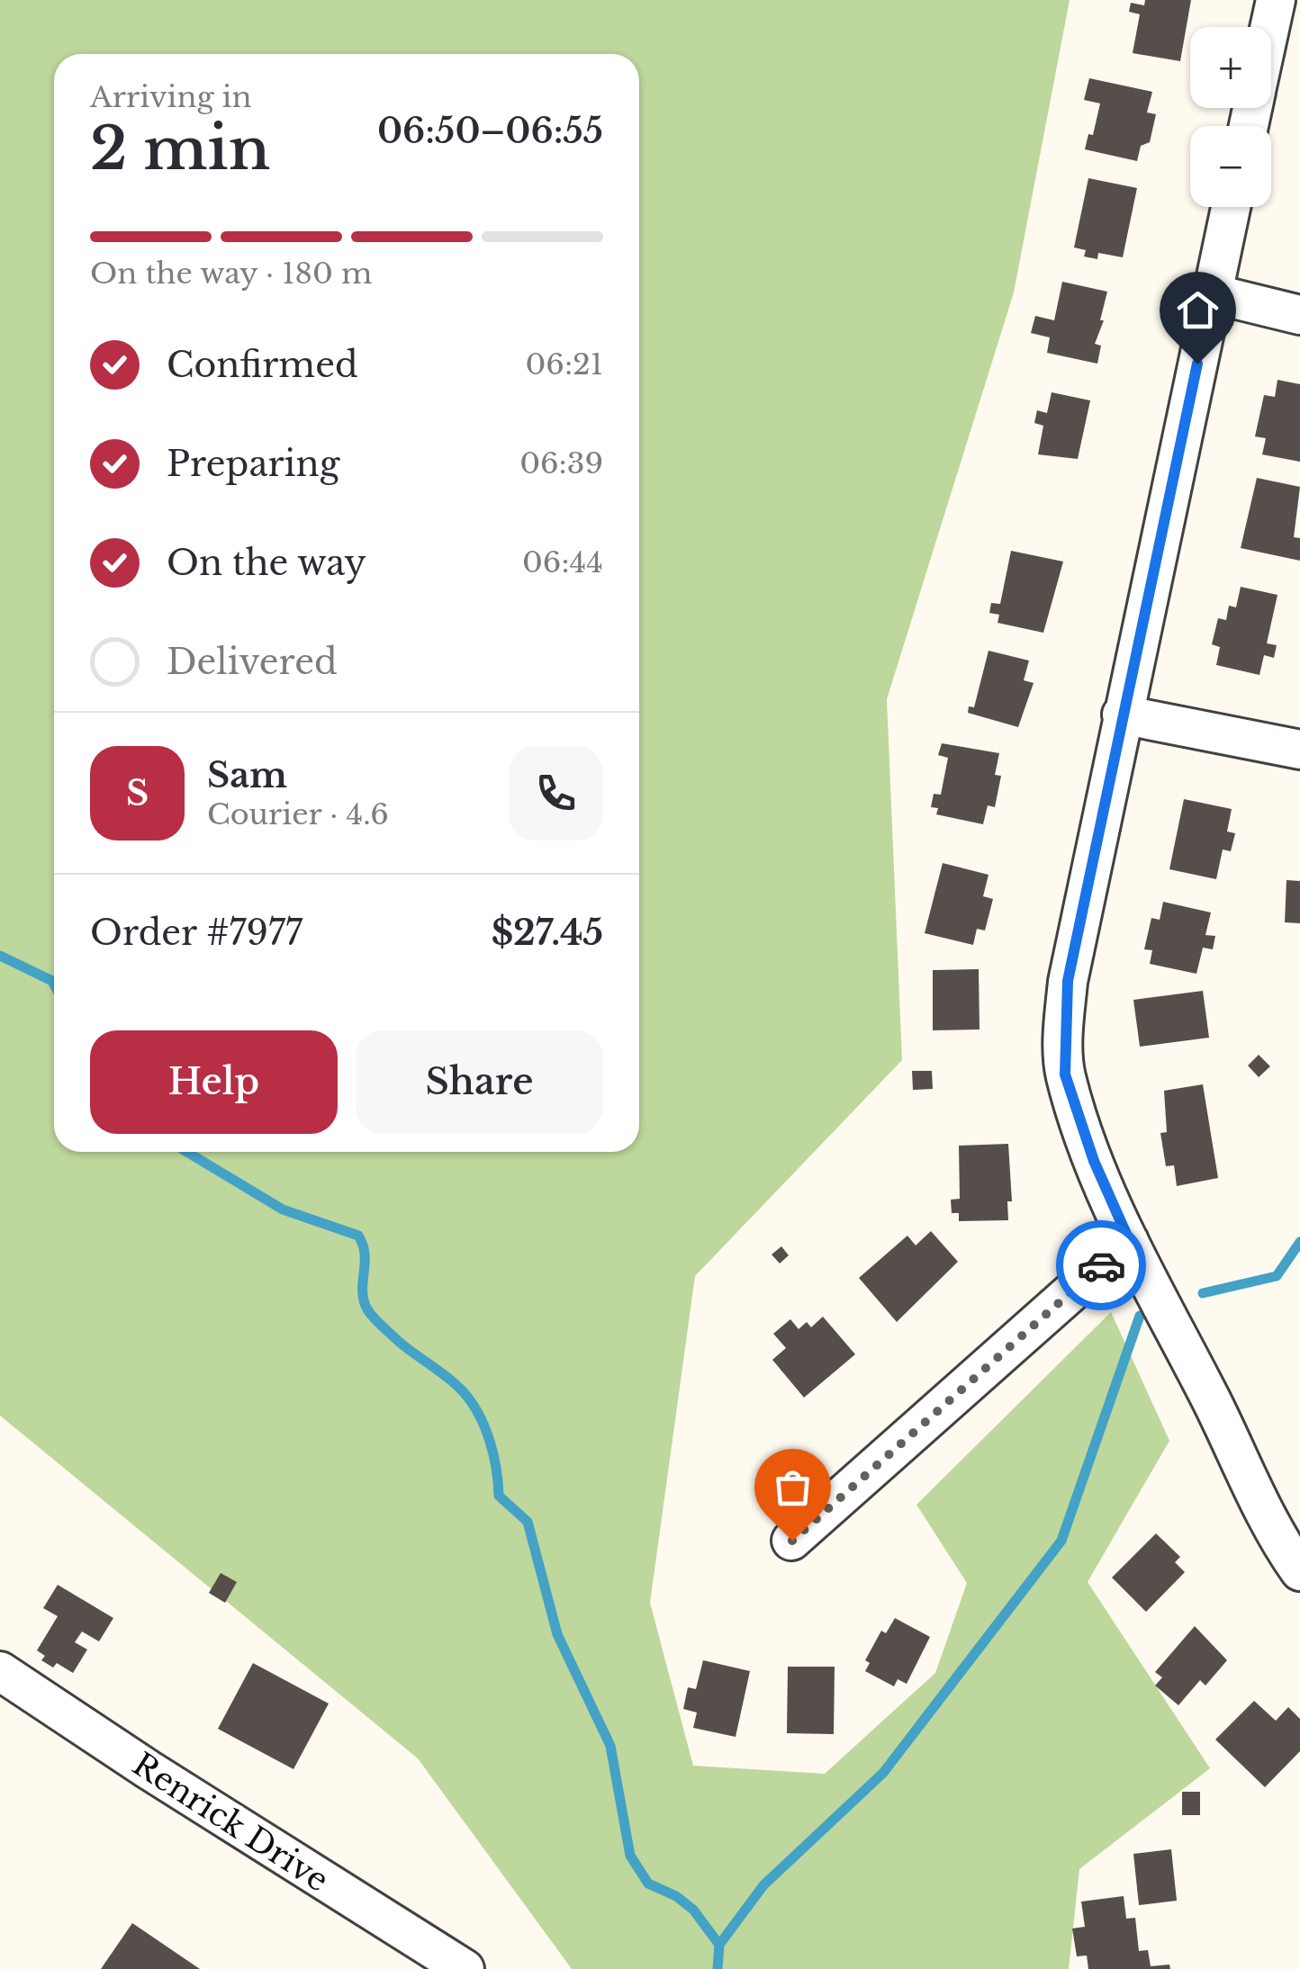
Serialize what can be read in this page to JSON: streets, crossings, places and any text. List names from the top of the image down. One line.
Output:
{"streets":{"street":["Renrick Drive"]},"page":{"map_buttons":["+","−"],"heading":["2 min","Arriving in","06:50–06:55"],"panel":["Sam","Courier · 4.6","Order #7977","$27.45"],"bar":"On the way · 180 m","list":[["Confirmed","06:21"],["Preparing","06:39"],["On the way","06:44"],"Delivered"],"round":"S","buttons":["Help","Share"]}}
